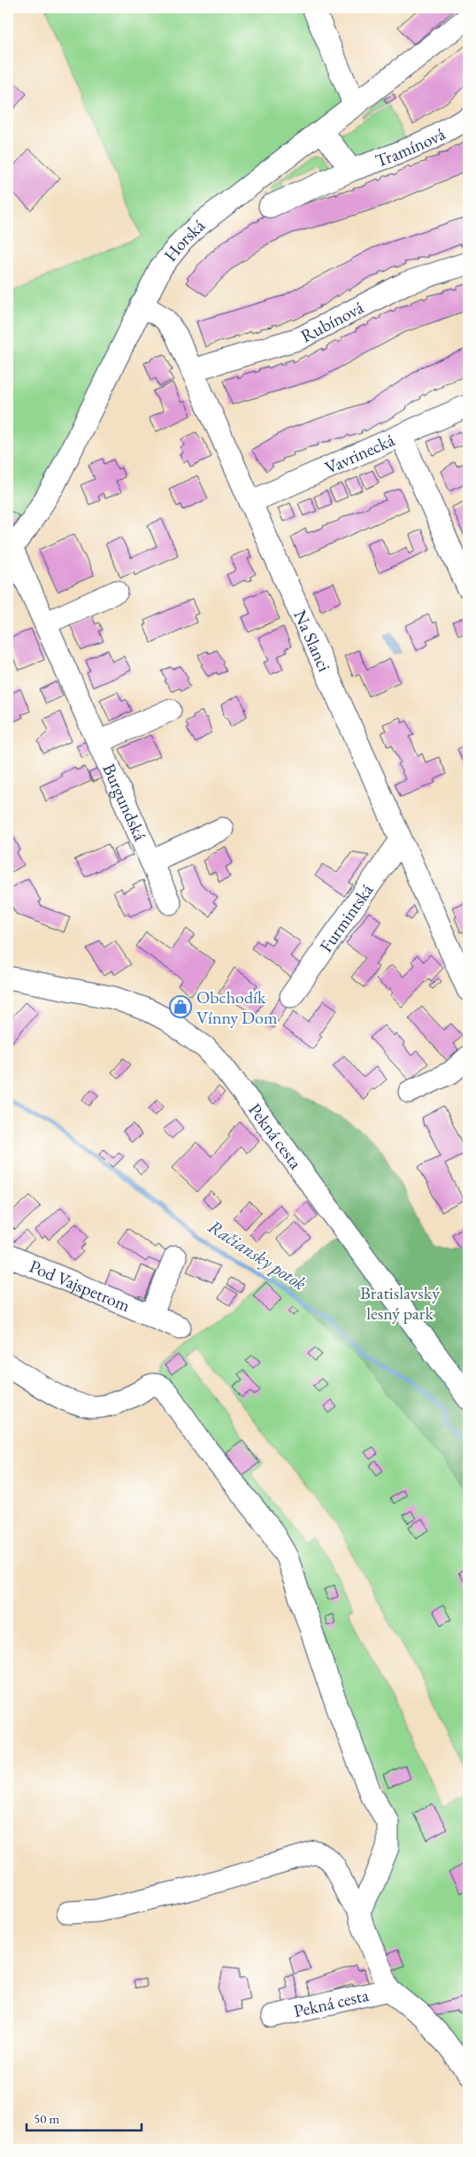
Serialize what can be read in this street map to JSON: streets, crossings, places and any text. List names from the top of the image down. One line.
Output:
{"streets":{"street":["Tramínová","Horská","Rubínová","Vavrinecká","Na Slanci","Burgundská","Furmintská","Pekná cesta","Pod Vajspetrom"]},"crossings":[["Horská","Na Slanci"],["Horská","Burgundská"],["Rubínová","Na Slanci"],["Vavrinecká","Na Slanci"],["Na Slanci","Furmintská"]],"water":["Račiansky potok"],"parks":["Bratislavský lesný park"],"places":{"shop":["Obchodík Vínny Dom"]},"scale_bar":"50 m"}
